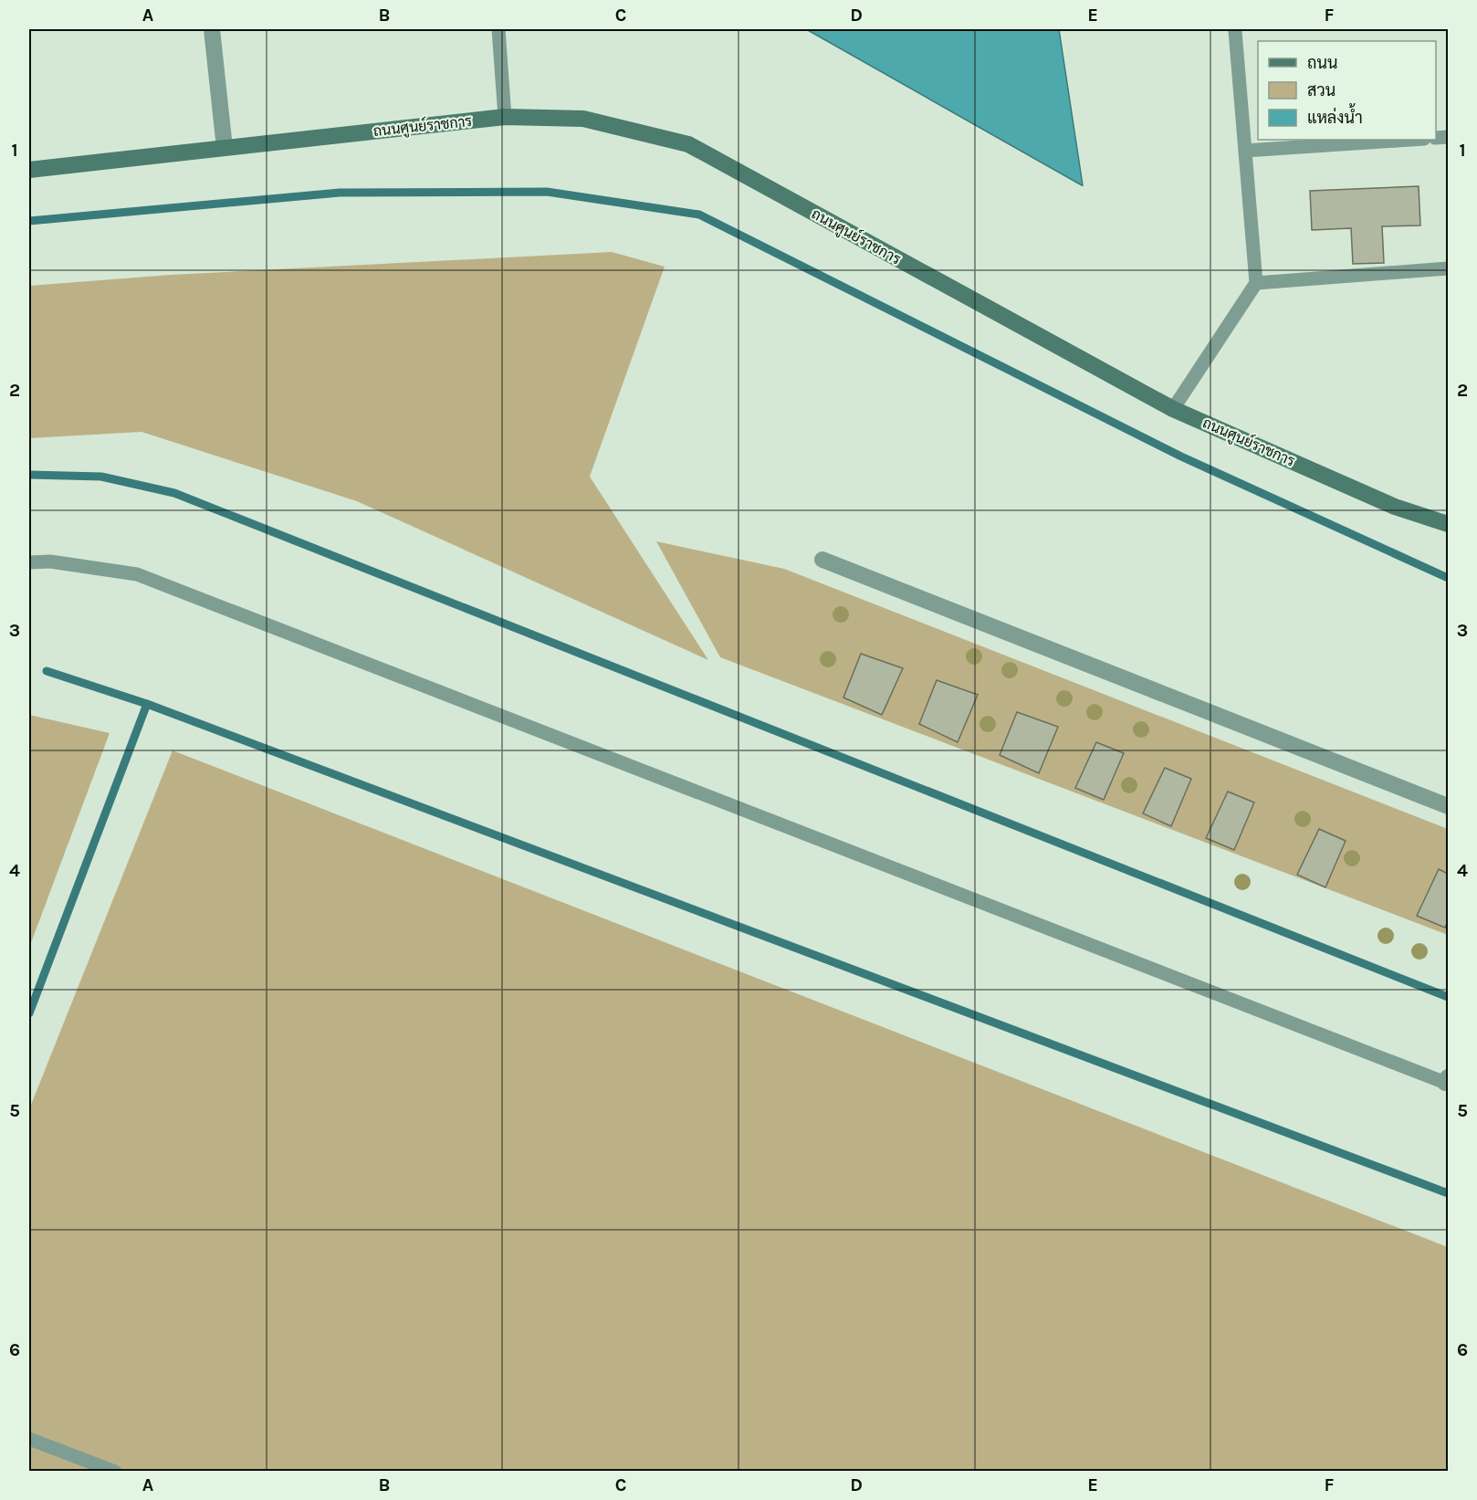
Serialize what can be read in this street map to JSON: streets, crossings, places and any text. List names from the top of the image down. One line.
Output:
{"streets":{"street":["ถนนศูนย์ราชการ"]},"legend":["ถนน","สวน","แหล่งน้ำ"],"grid":{"columns":["A","B","C","D","E","F"],"rows":["1","2","3","4","5","6"]}}
